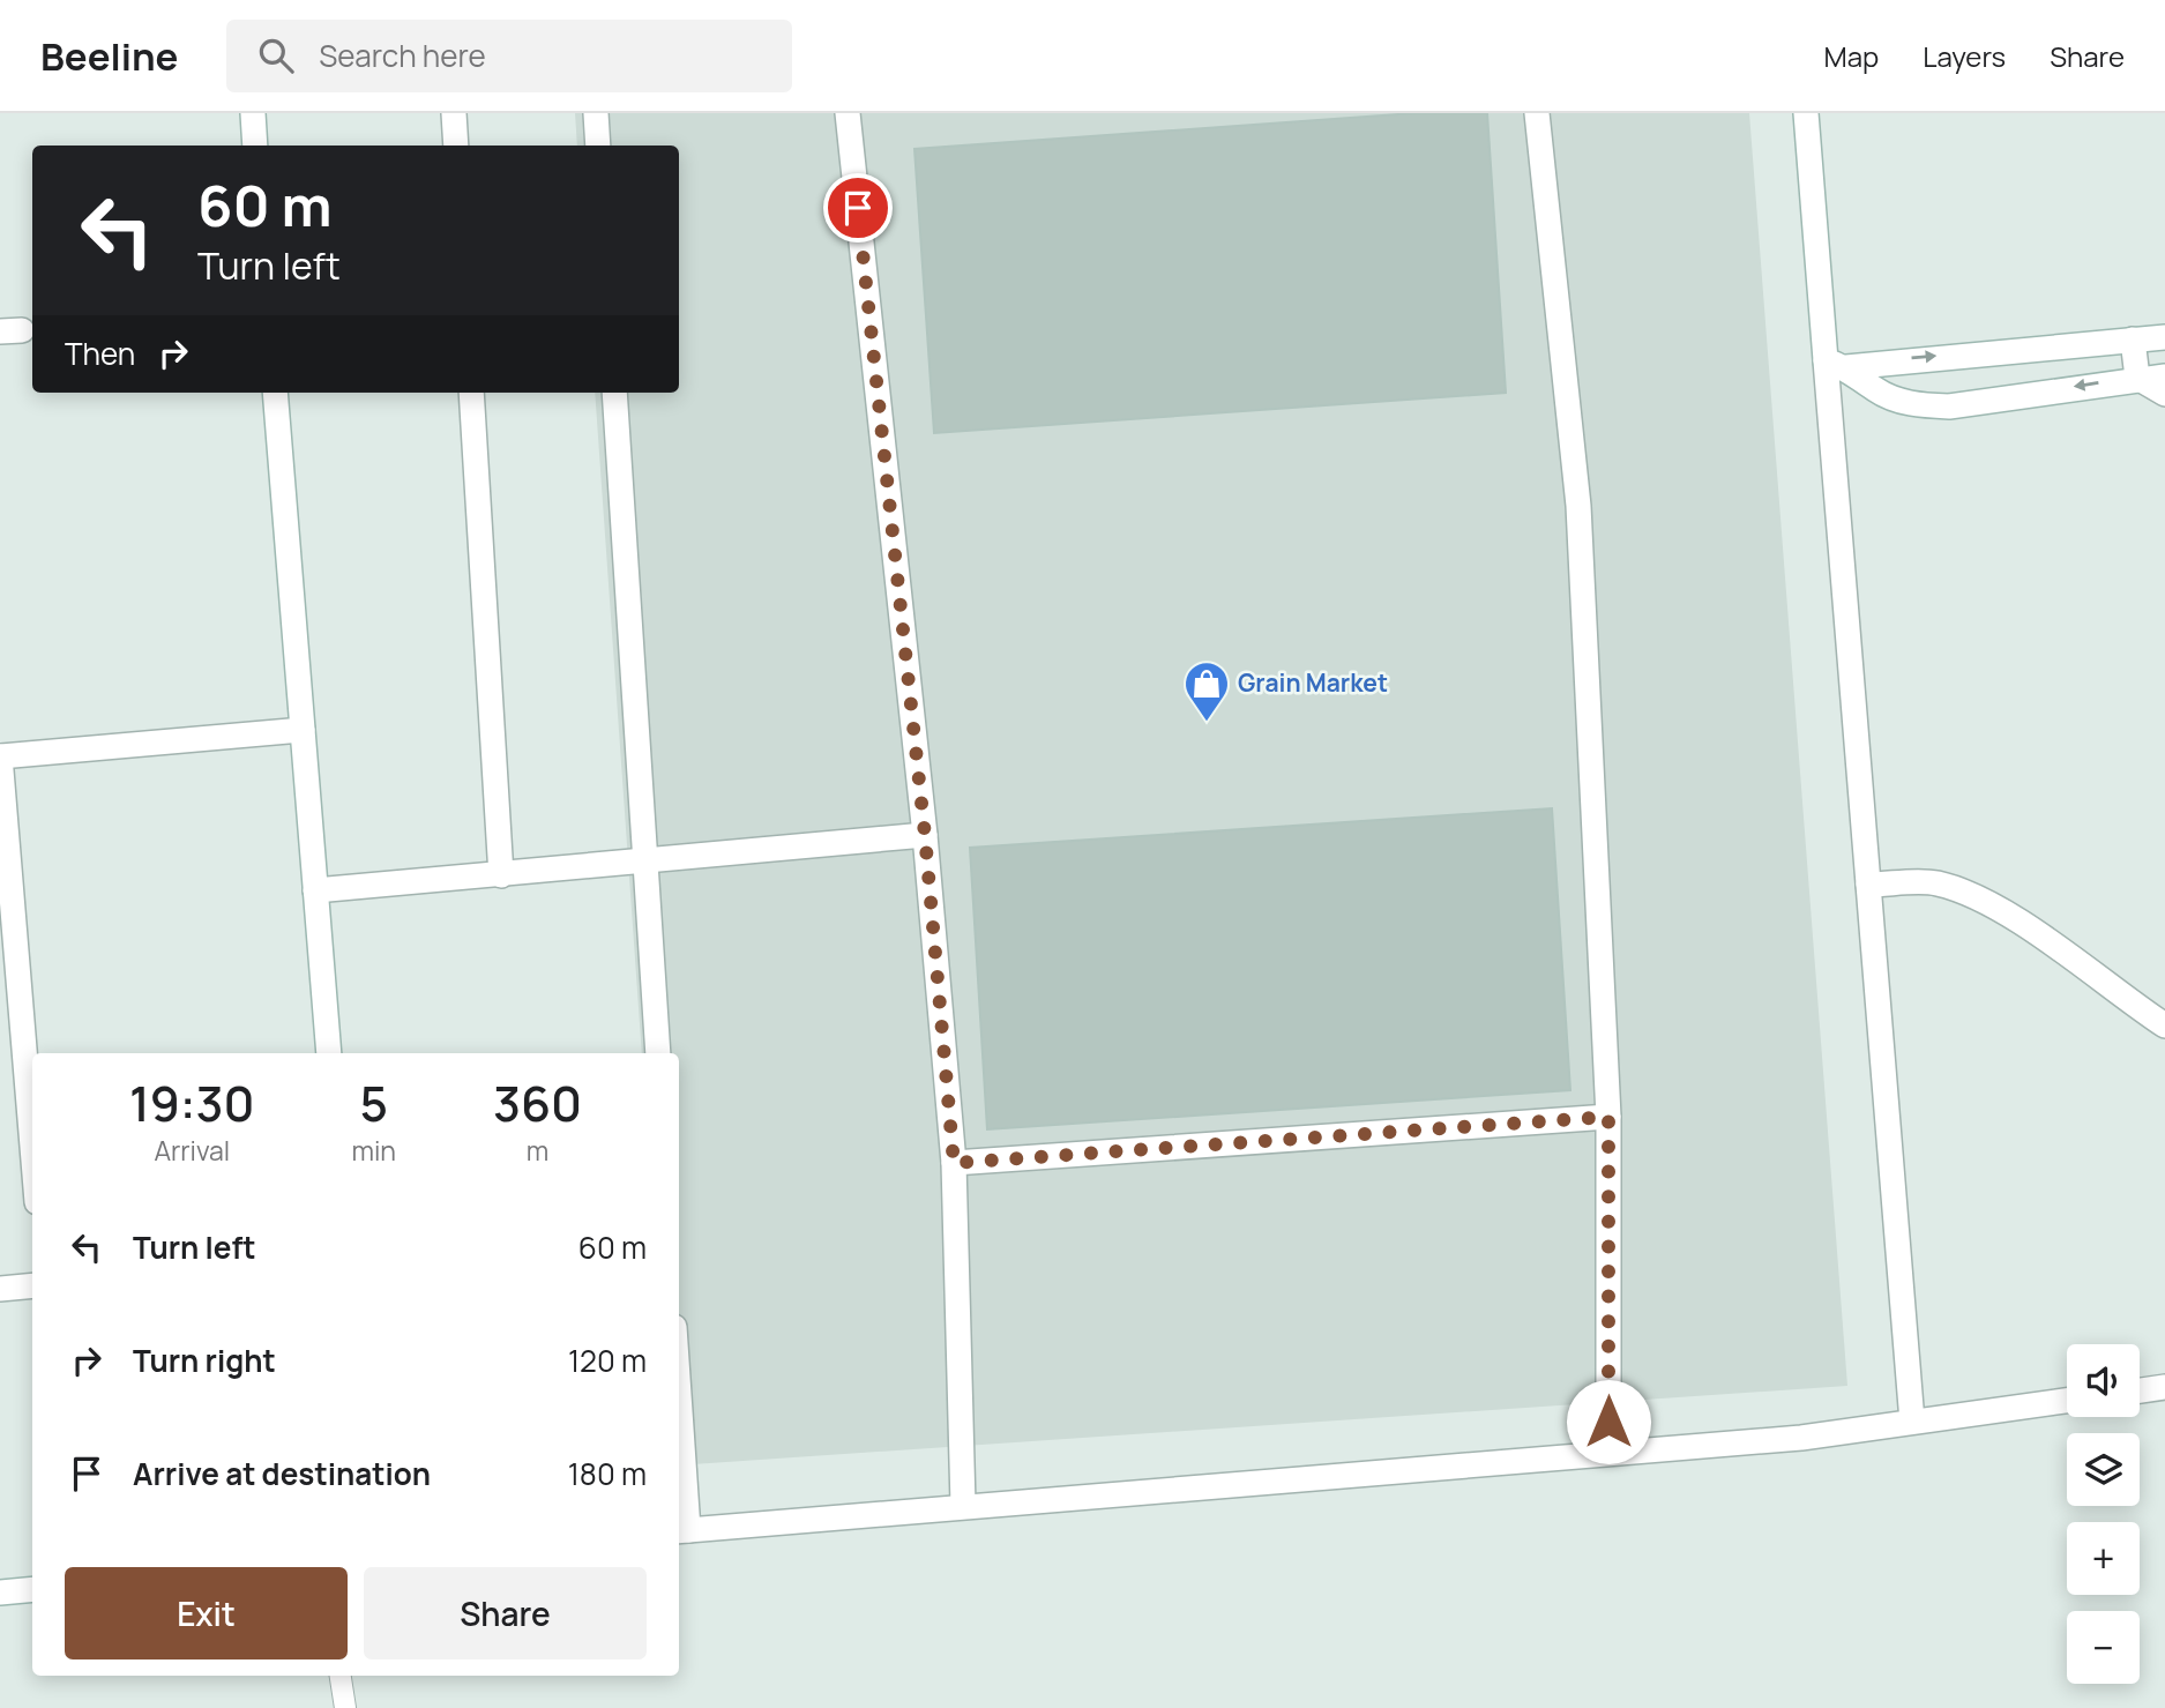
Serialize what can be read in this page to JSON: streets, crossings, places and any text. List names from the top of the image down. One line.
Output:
{"places":{"shop":["Grain Market"]},"page":{"header":"Beeline","search":"Search here","nav":["Map","Layers","Share"],"turn":["60 m","Turn left"],"then":"Then","eta":["19:30","Arrival","5","min","360","m"],"list":[{"name":"Turn left","value":"60 m"},{"name":"Turn right","value":"120 m"},{"name":"Arrive at destination","value":"180 m"}],"map_buttons":["+","−"],"buttons":["Exit","Share"]}}
